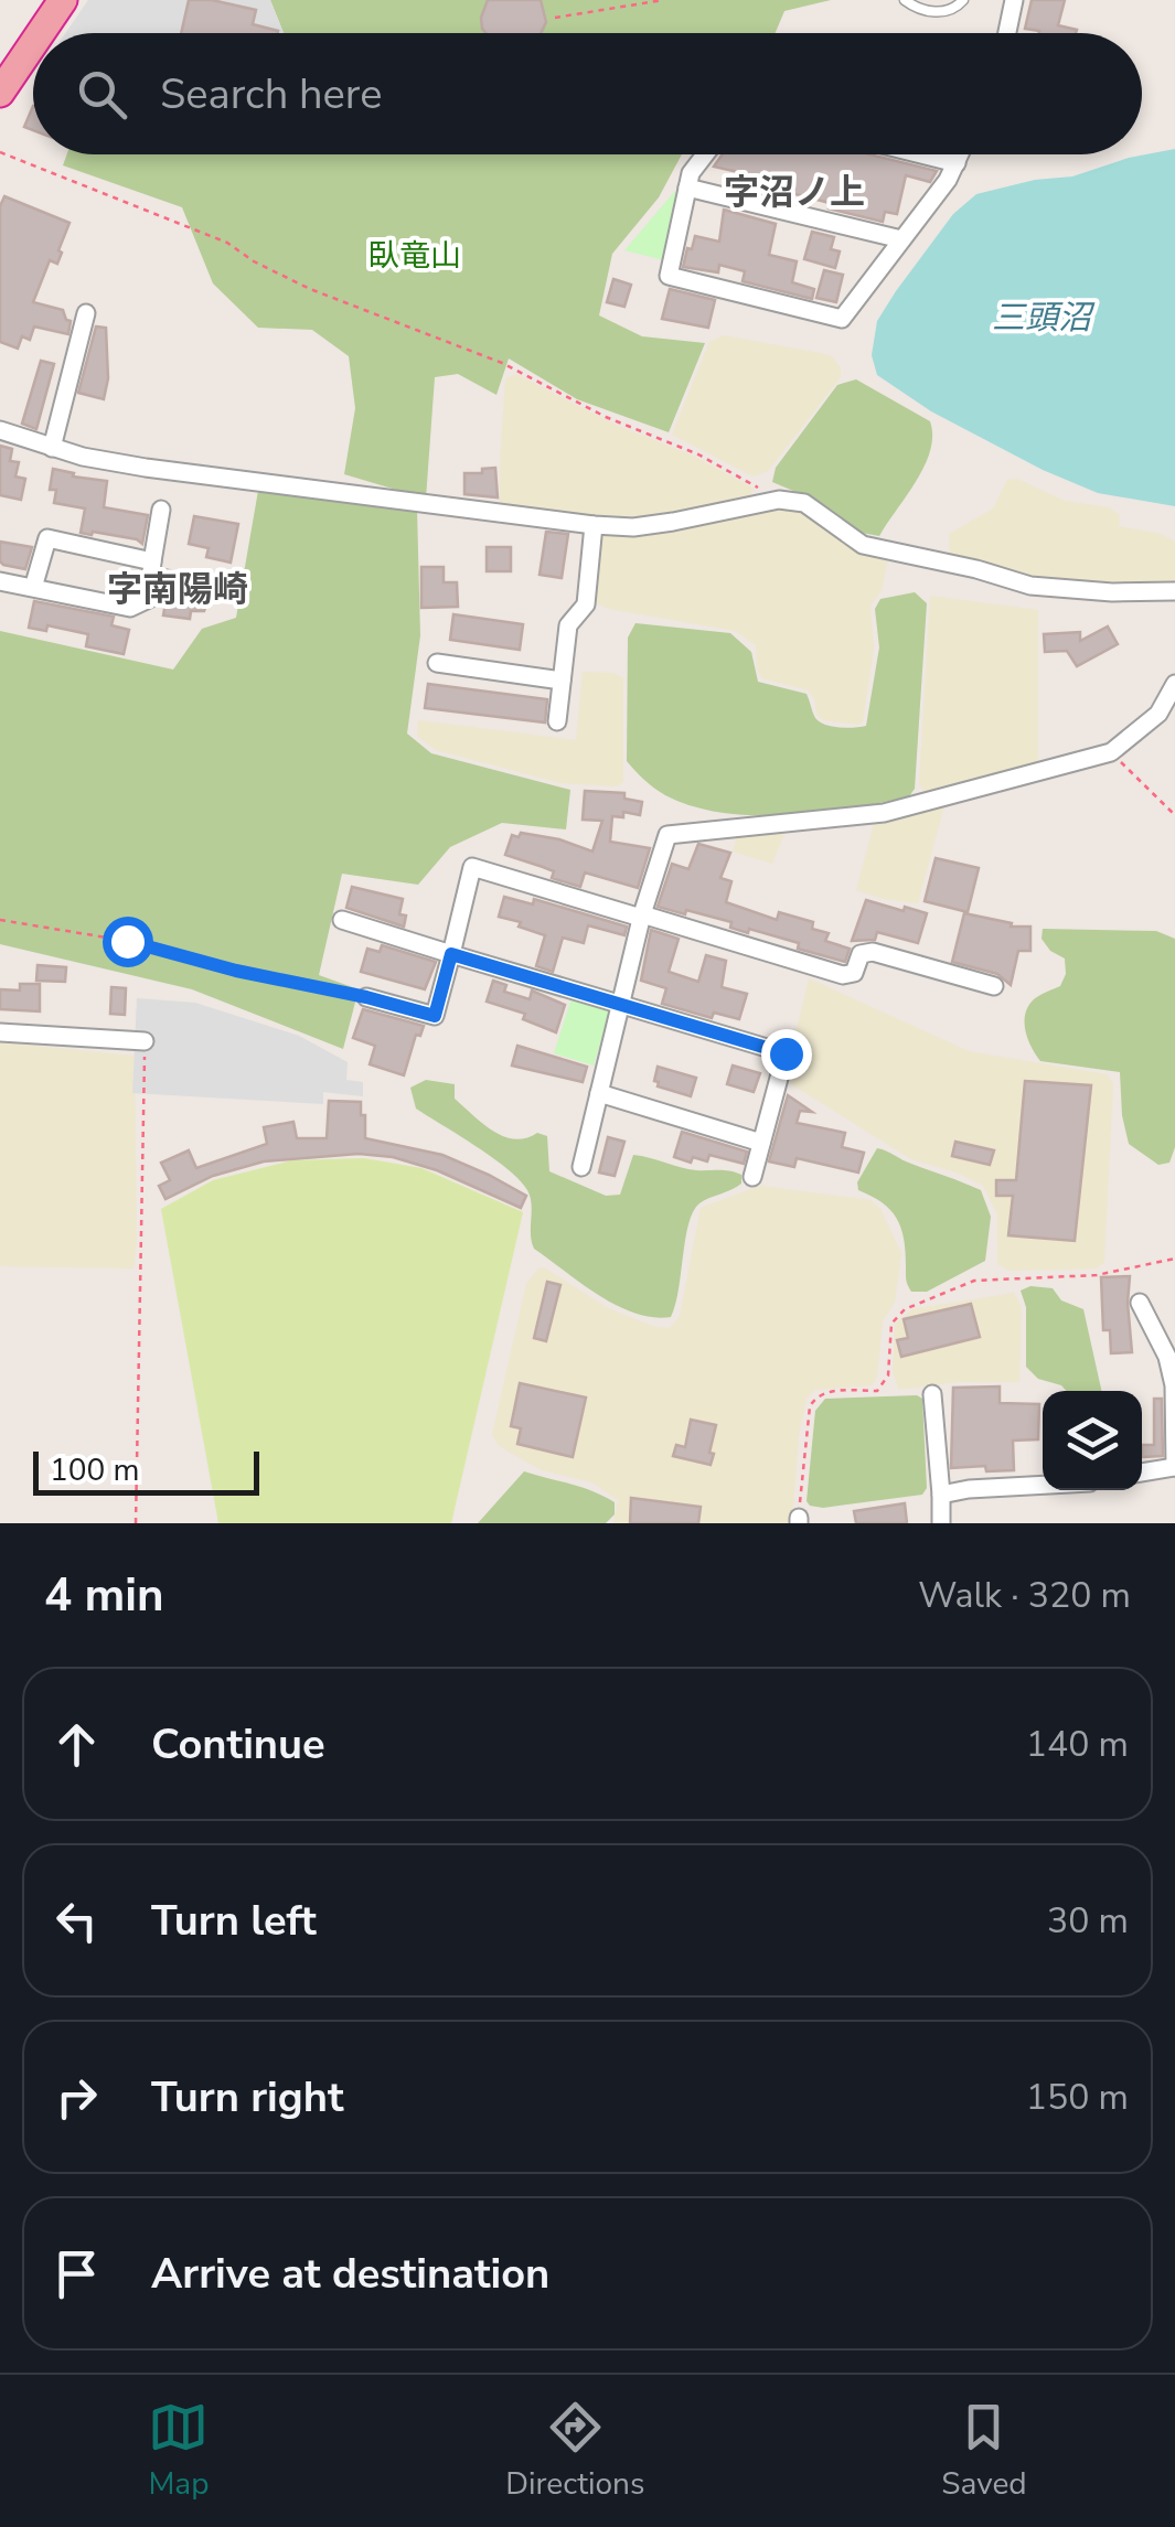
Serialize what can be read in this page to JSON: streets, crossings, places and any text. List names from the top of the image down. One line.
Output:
{"districts":["字沼ノ上","字南陽崎"],"water":["三頭沼"],"parks":["臥竜山"],"scale_bar":"100 m","page":{"search":"Search here","scale":"100 m","heading":["4 min","Walk · 320 m"],"list":[["Continue","140 m"],["Turn left","30 m"],["Turn right","150 m"],"Arrive at destination"],"nav":["Map","Directions","Saved"]}}
